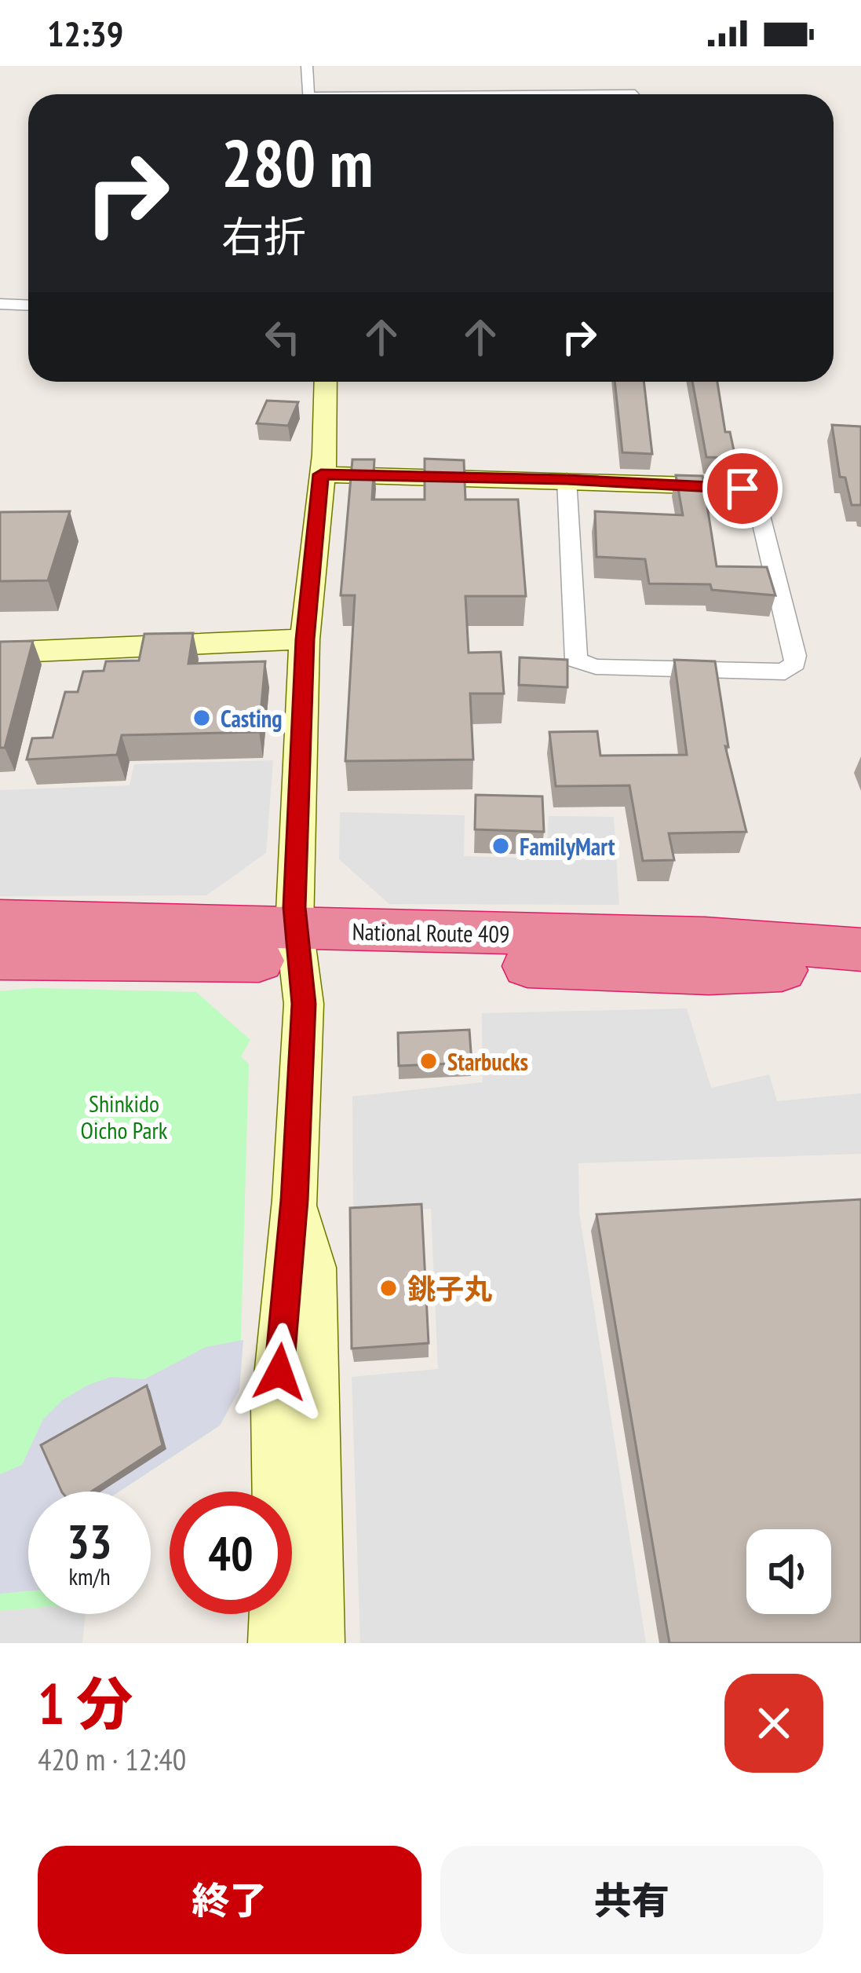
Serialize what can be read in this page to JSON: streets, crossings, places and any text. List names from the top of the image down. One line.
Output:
{"streets":{"highway":["National Route 409"]},"parks":["Shinkido Oicho Park"],"places":["Casting","FamilyMart","Starbucks","銚子丸"],"page":{"status":"12:39","turn":["280 m","右折"],"speed":"33 km/h","limit":"40","heading":["1 分","420 m · 12:40"],"buttons":["終了","共有"]}}
